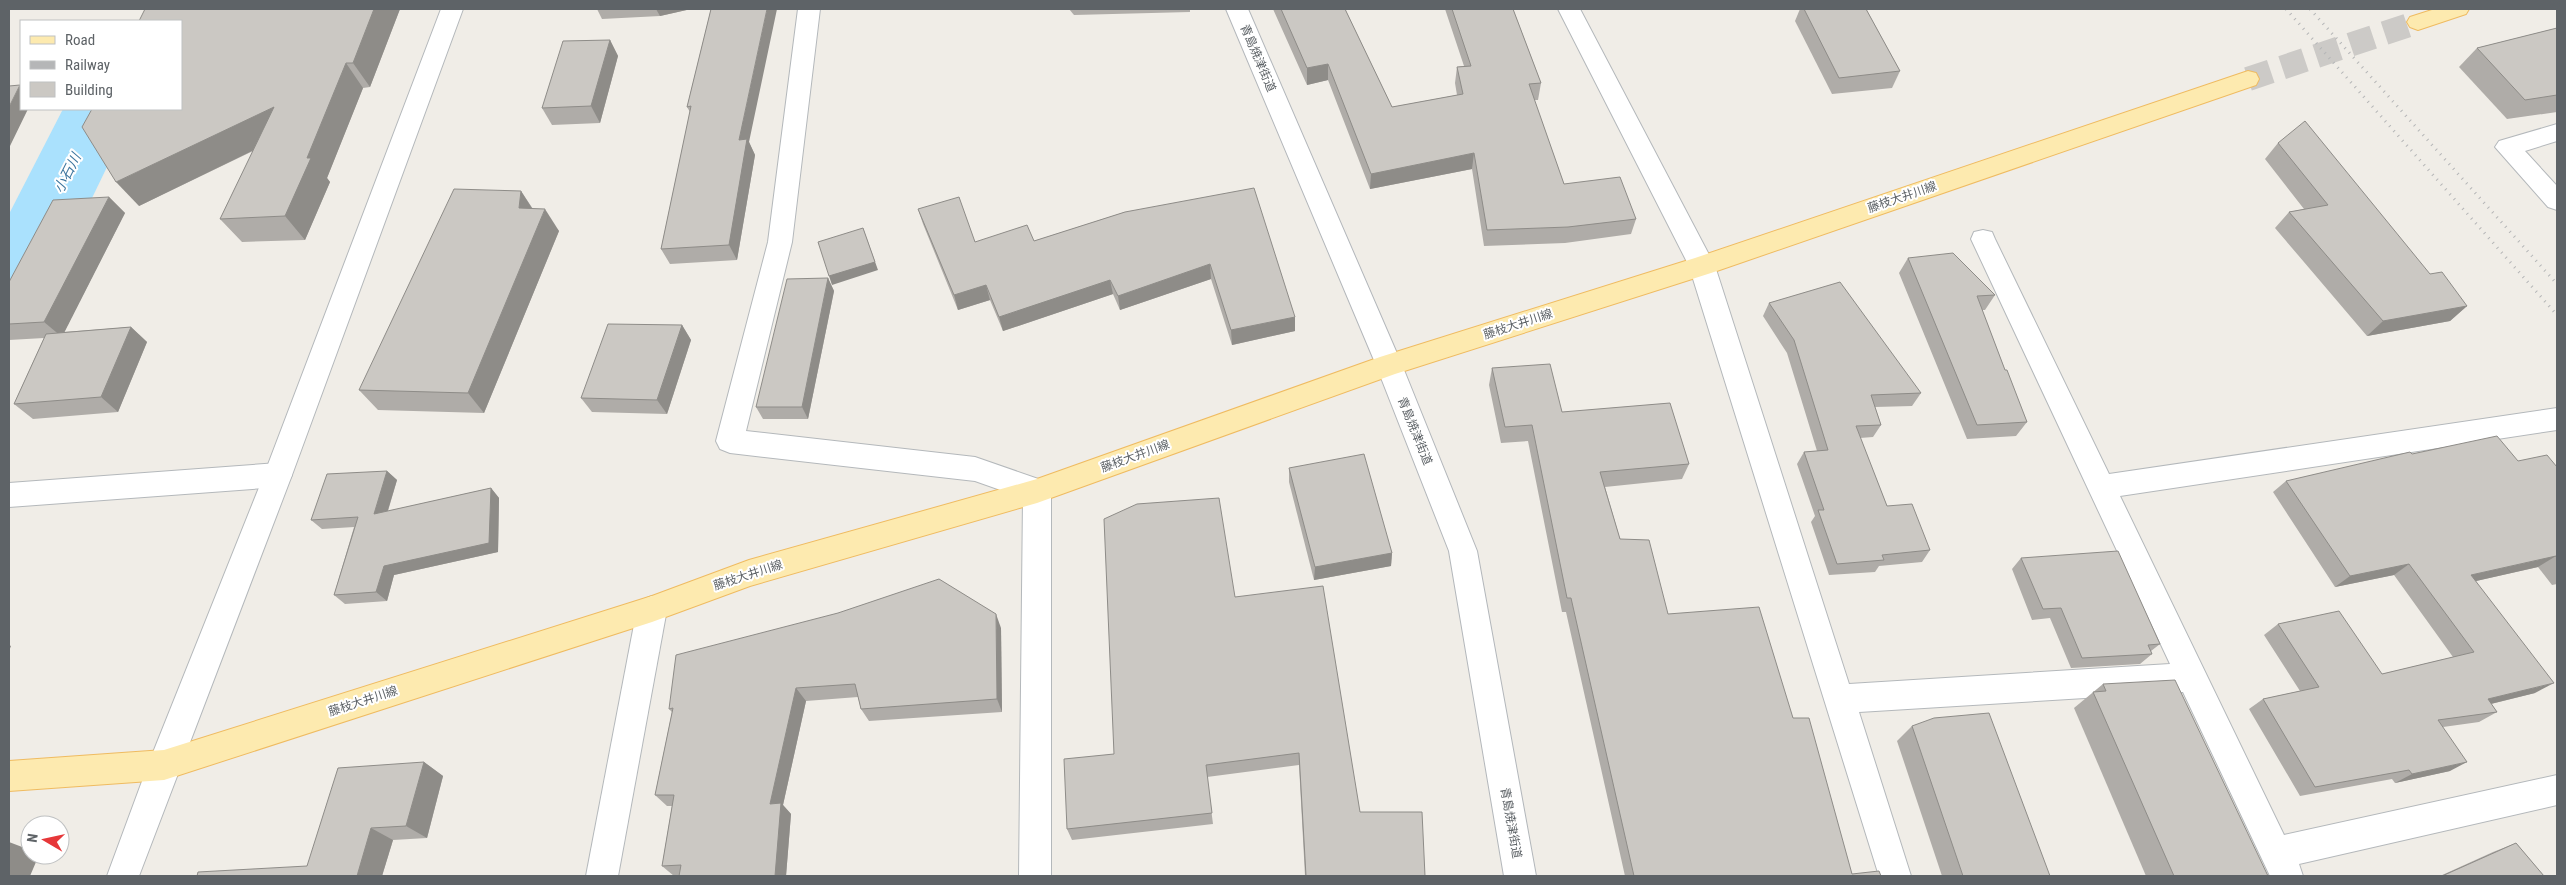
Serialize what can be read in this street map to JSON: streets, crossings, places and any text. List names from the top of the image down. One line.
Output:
{"streets":{"main road":["藤枝大井川線"],"street":["青島焼津街道"]},"crossings":[["青島焼津街道","藤枝大井川線"]],"water":["小石川"],"legend":["Road","Railway","Building"],"north":"left"}
